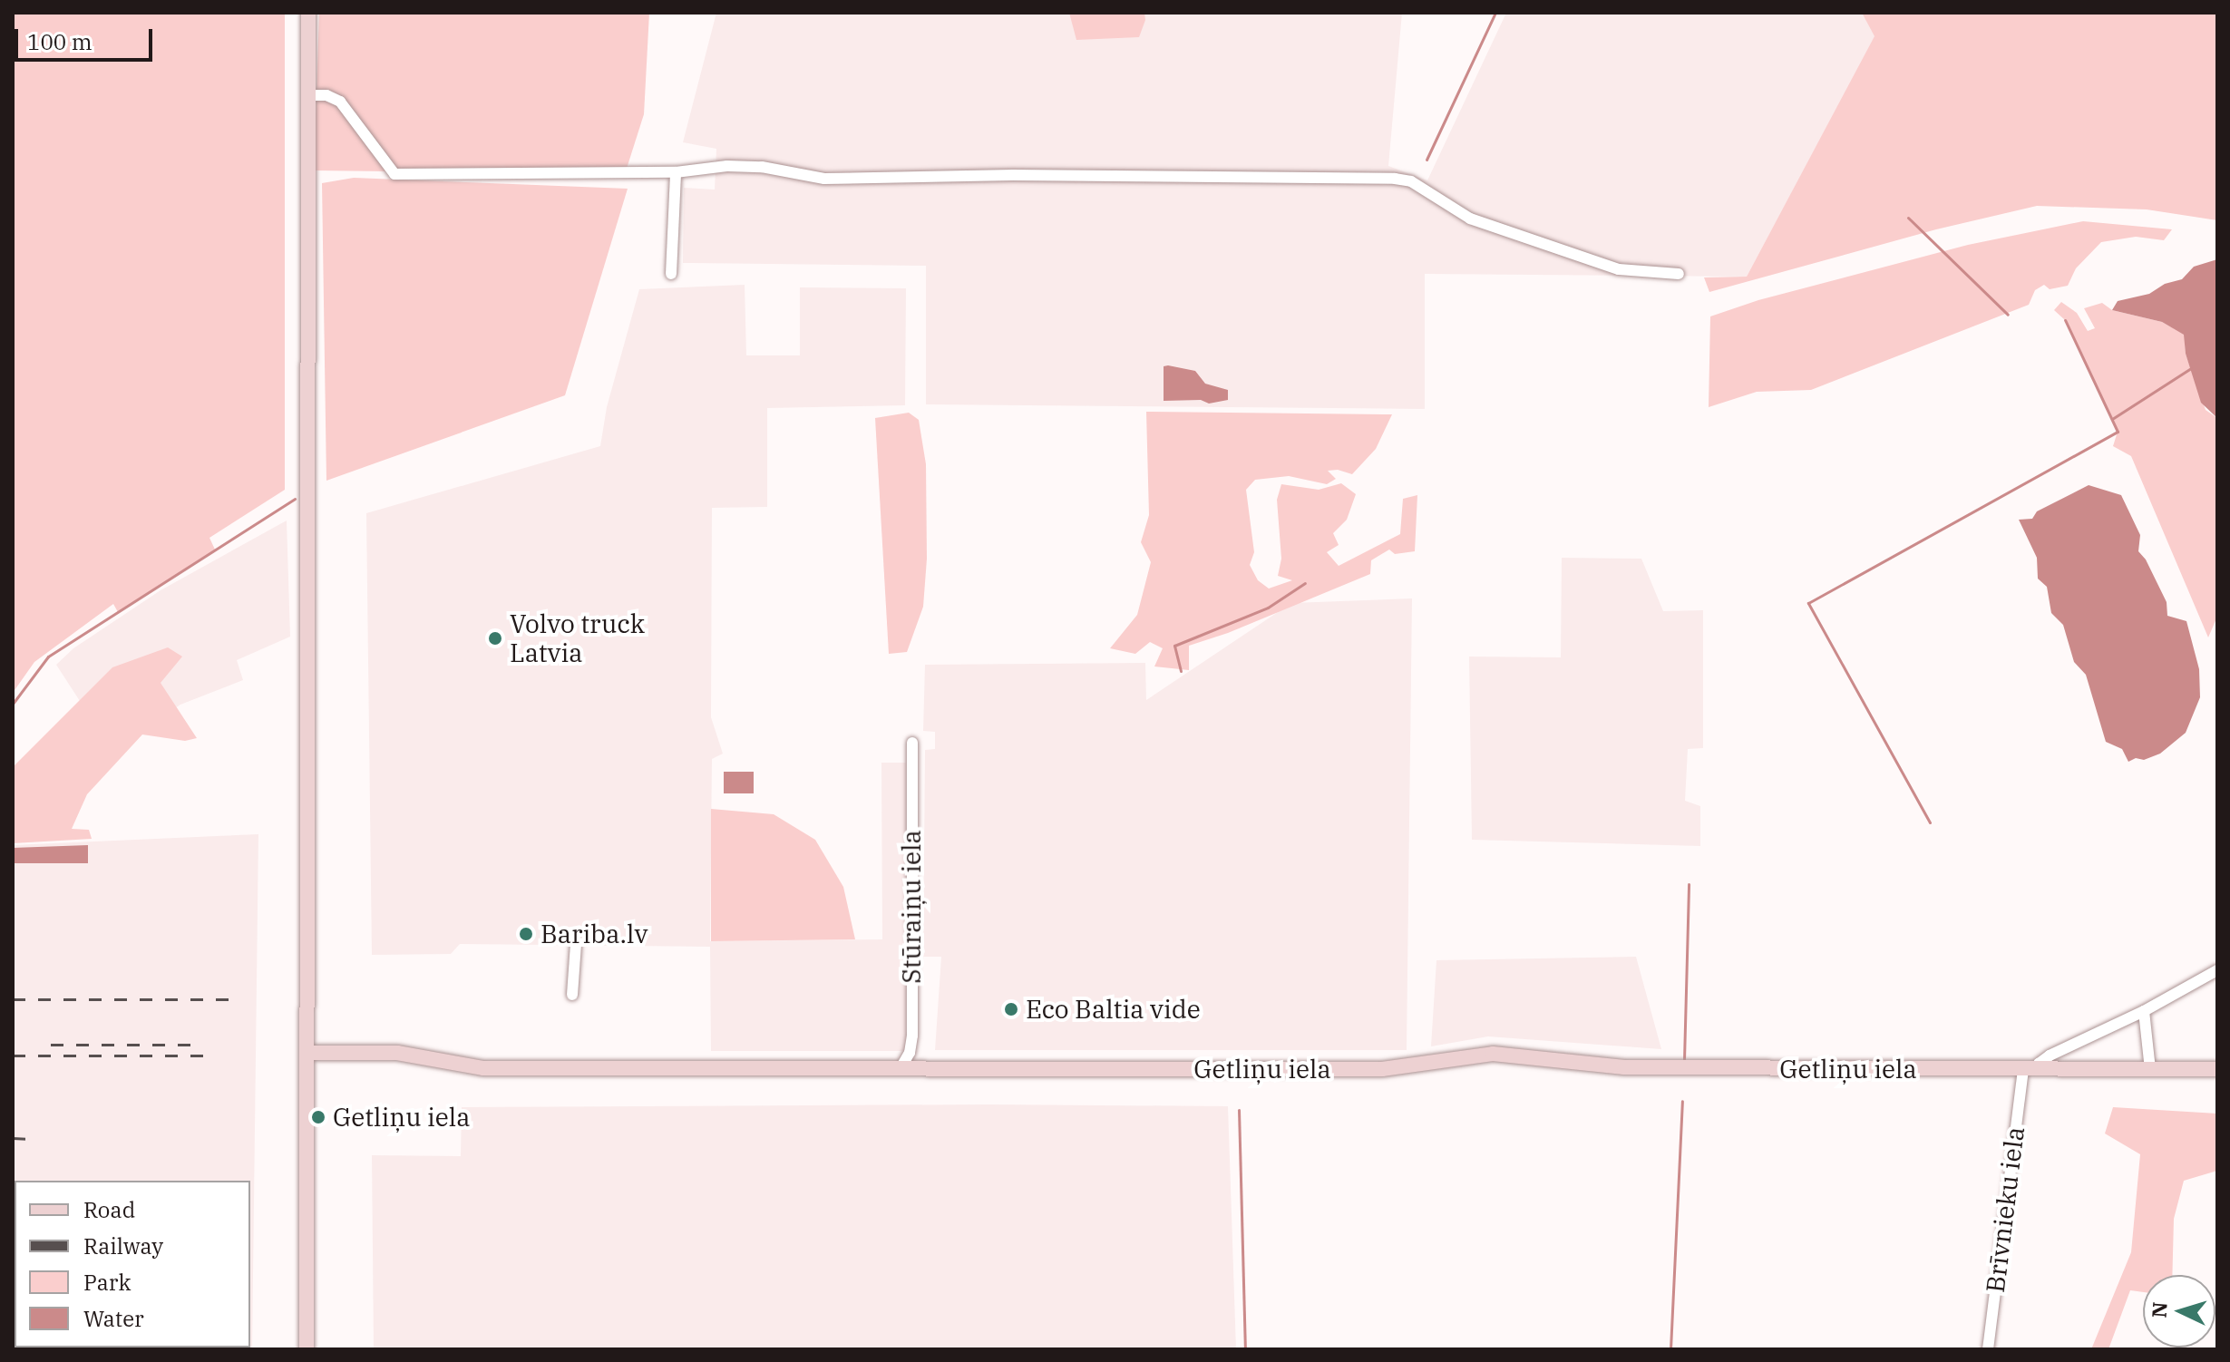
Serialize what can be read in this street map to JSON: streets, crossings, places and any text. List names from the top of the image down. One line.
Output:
{"streets":{"street":["Stūraiņu iela","Getliņu iela","Brīvnieku iela"]},"crossings":[["Stūraiņu iela","Getliņu iela"],["Getliņu iela","Brīvnieku iela"]],"places":["Volvo truck Latvia","Bariba.lv","Eco Baltia vide","Getliņu iela"],"legend":["Road","Railway","Park","Water"],"scale_bar":"100 m","north":"left"}
